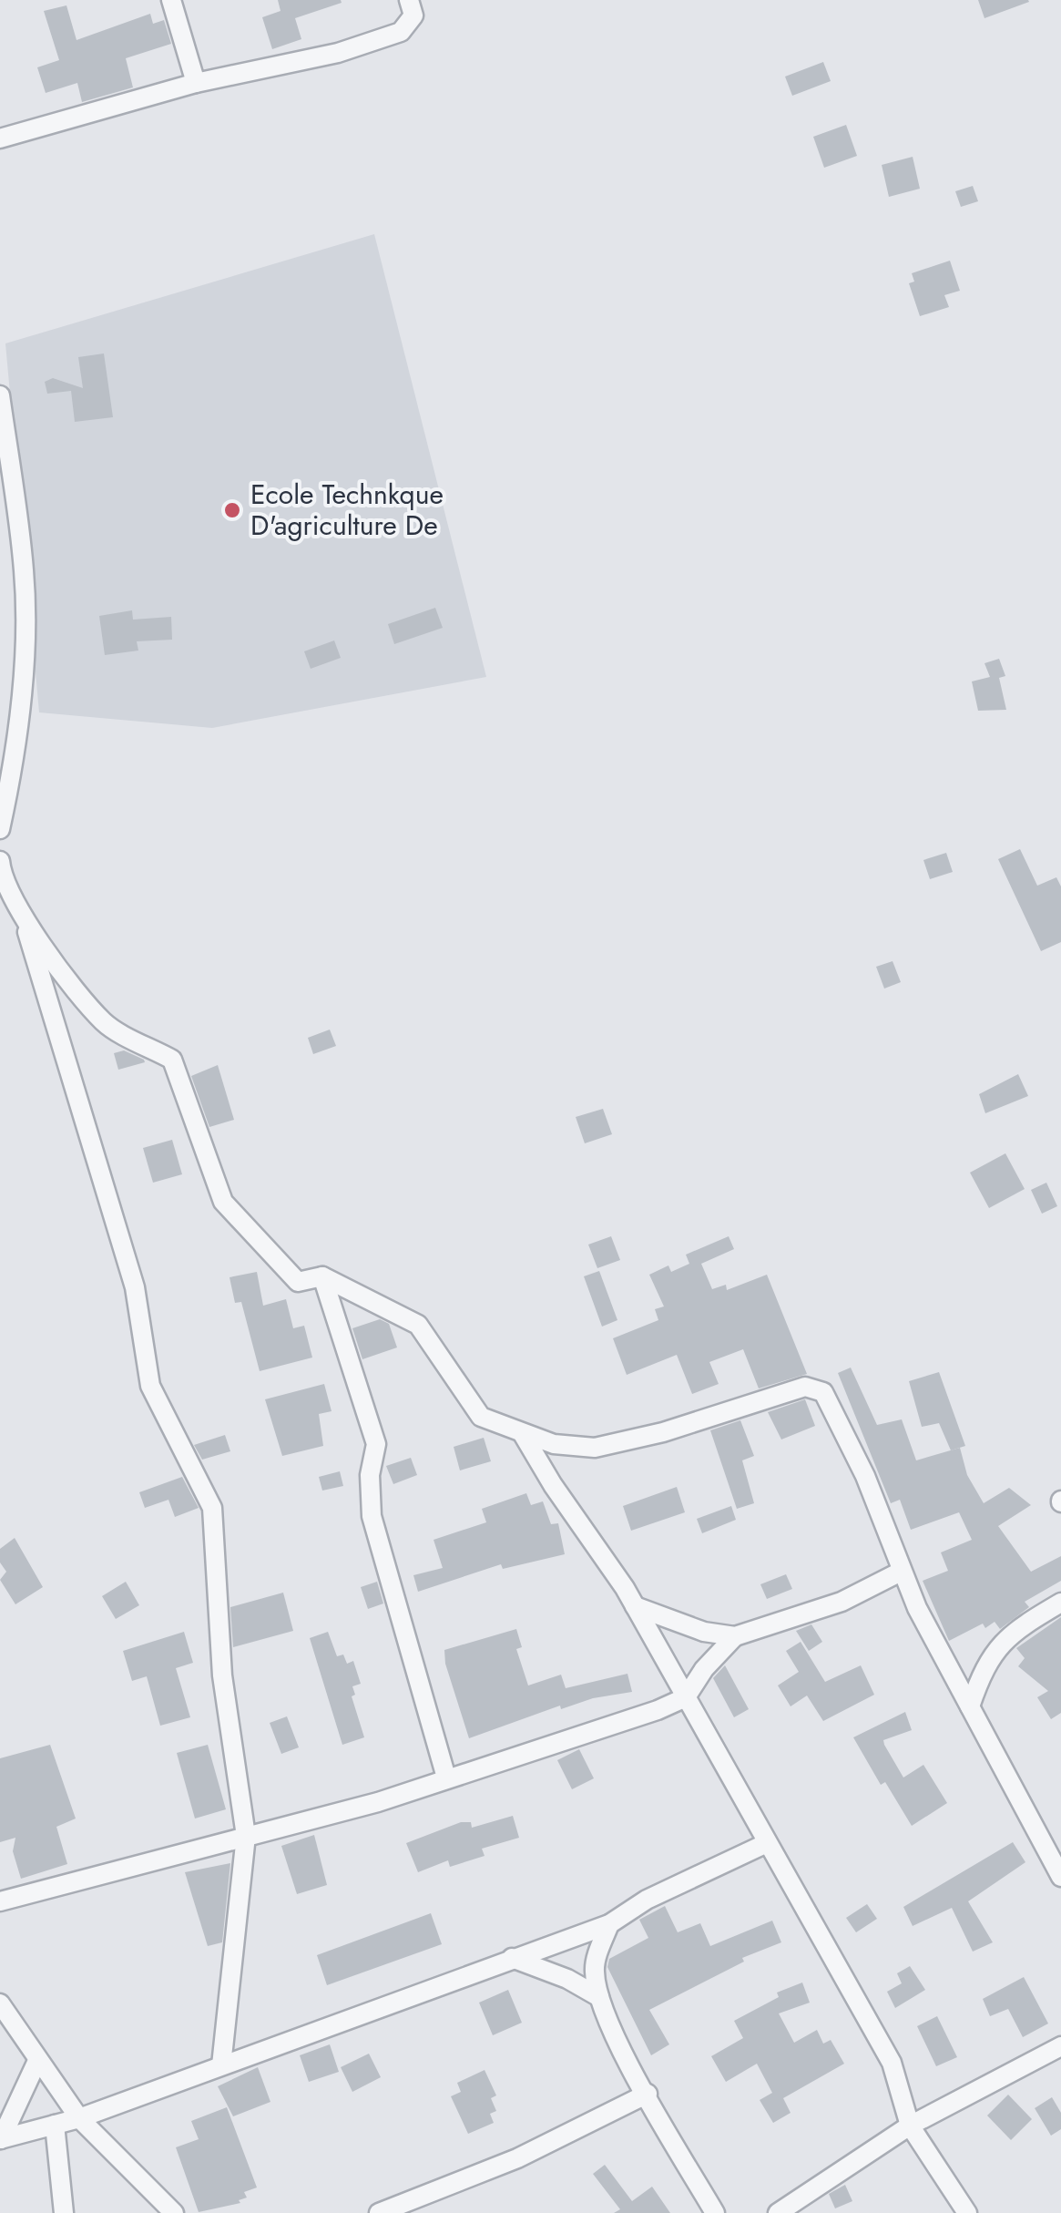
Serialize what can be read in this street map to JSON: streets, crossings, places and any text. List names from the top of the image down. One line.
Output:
{"places":["Ecole Technkque D'agriculture De"]}
